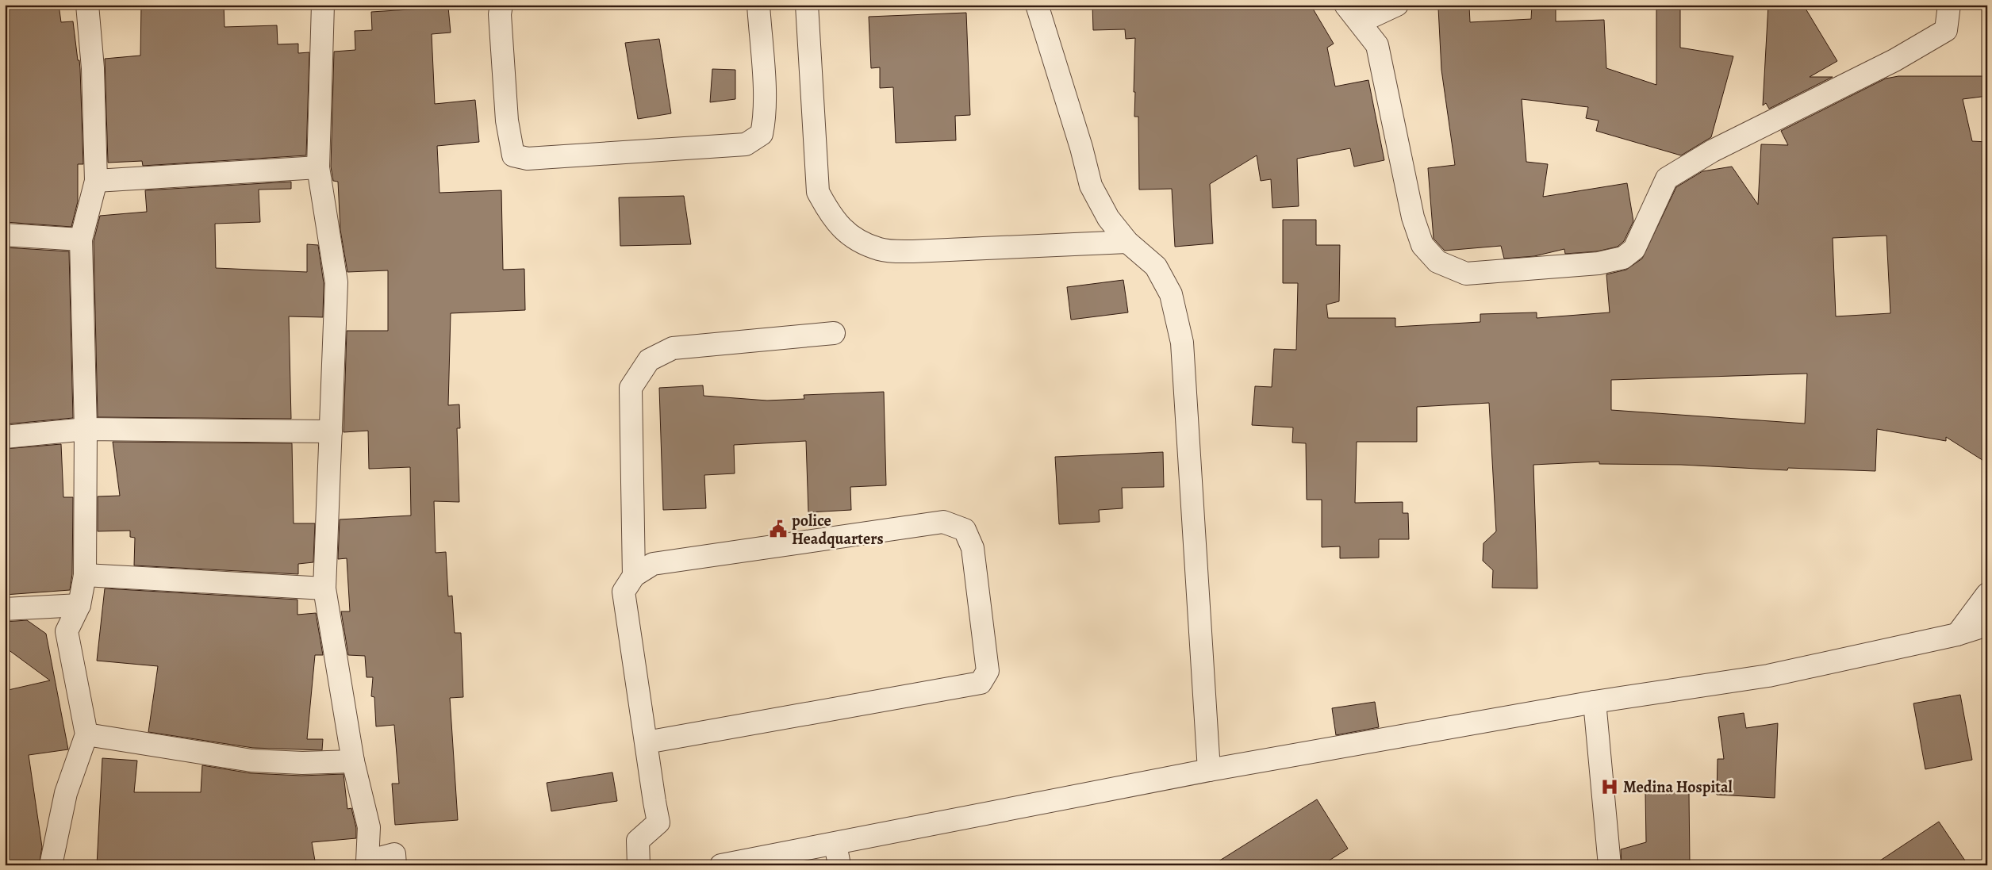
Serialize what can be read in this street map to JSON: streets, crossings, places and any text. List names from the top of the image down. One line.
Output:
{"places":{"public building":["police Headquarters"],"hospital":["Medina Hospital"]}}
